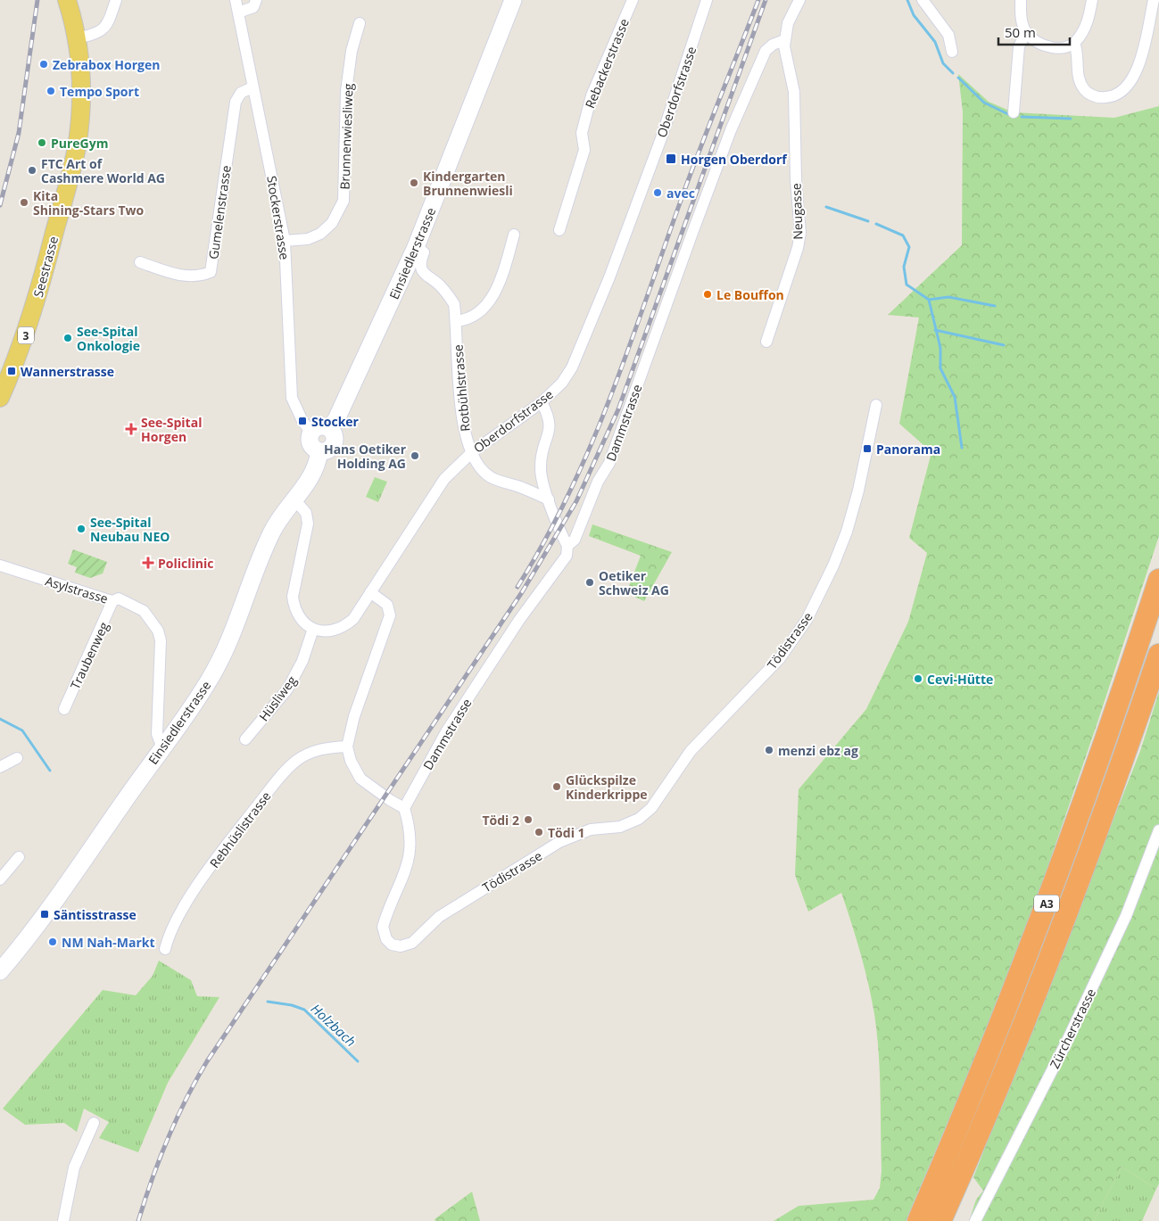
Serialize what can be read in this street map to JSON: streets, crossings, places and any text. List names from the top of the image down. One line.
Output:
{"streets":{"highway":["A3"],"main road":["Einsiedlerstrasse","Seestrasse","3"],"street":["Rebackerstrasse","Oberdorfstrasse","Brunnenwiesliweg","Neugasse","Gumelenstrasse","Stockerstrasse","Rotbühlstrasse","Dammstrasse","Asylstrasse","Tödistrasse","Traubenweg","Hüsliweg","Rebhüslistrasse","Zürcherstrasse"]},"crossings":[["Oberdorfstrasse","Rotbühlstrasse"],["Oberdorfstrasse","Hüsliweg"],["Brunnenwiesliweg","Stockerstrasse"],["Neugasse","Dammstrasse"],["Gumelenstrasse","Stockerstrasse"],["Stockerstrasse","Einsiedlerstrasse"],["Einsiedlerstrasse","Rotbühlstrasse"],["Einsiedlerstrasse","Asylstrasse"],["Dammstrasse","Tödistrasse"],["Asylstrasse","Traubenweg"]],"water":["Holzbach"],"places":{"other":["Zebrabox Horgen","Tempo Sport","PureGym","FTC Art of Cashmere World AG","Kindergarten Brunnenwiesli","avec","Kita Shining-Stars Two","Le Bouffon","See-Spital Onkologie","Hans Oetiker Holding AG","See-Spital Neubau NEO","Oetiker Schweiz AG","Cevi-Hütte","menzi ebz ag","Glückspilze Kinderkrippe","Tödi 2","Tödi 1","NM Nah-Markt"],"transit":["Horgen Oberdorf","Wannerstrasse","Stocker","Panorama","Säntisstrasse"],"health":["See-Spital Horgen","Policlinic"]},"scale_bar":"50 m"}
